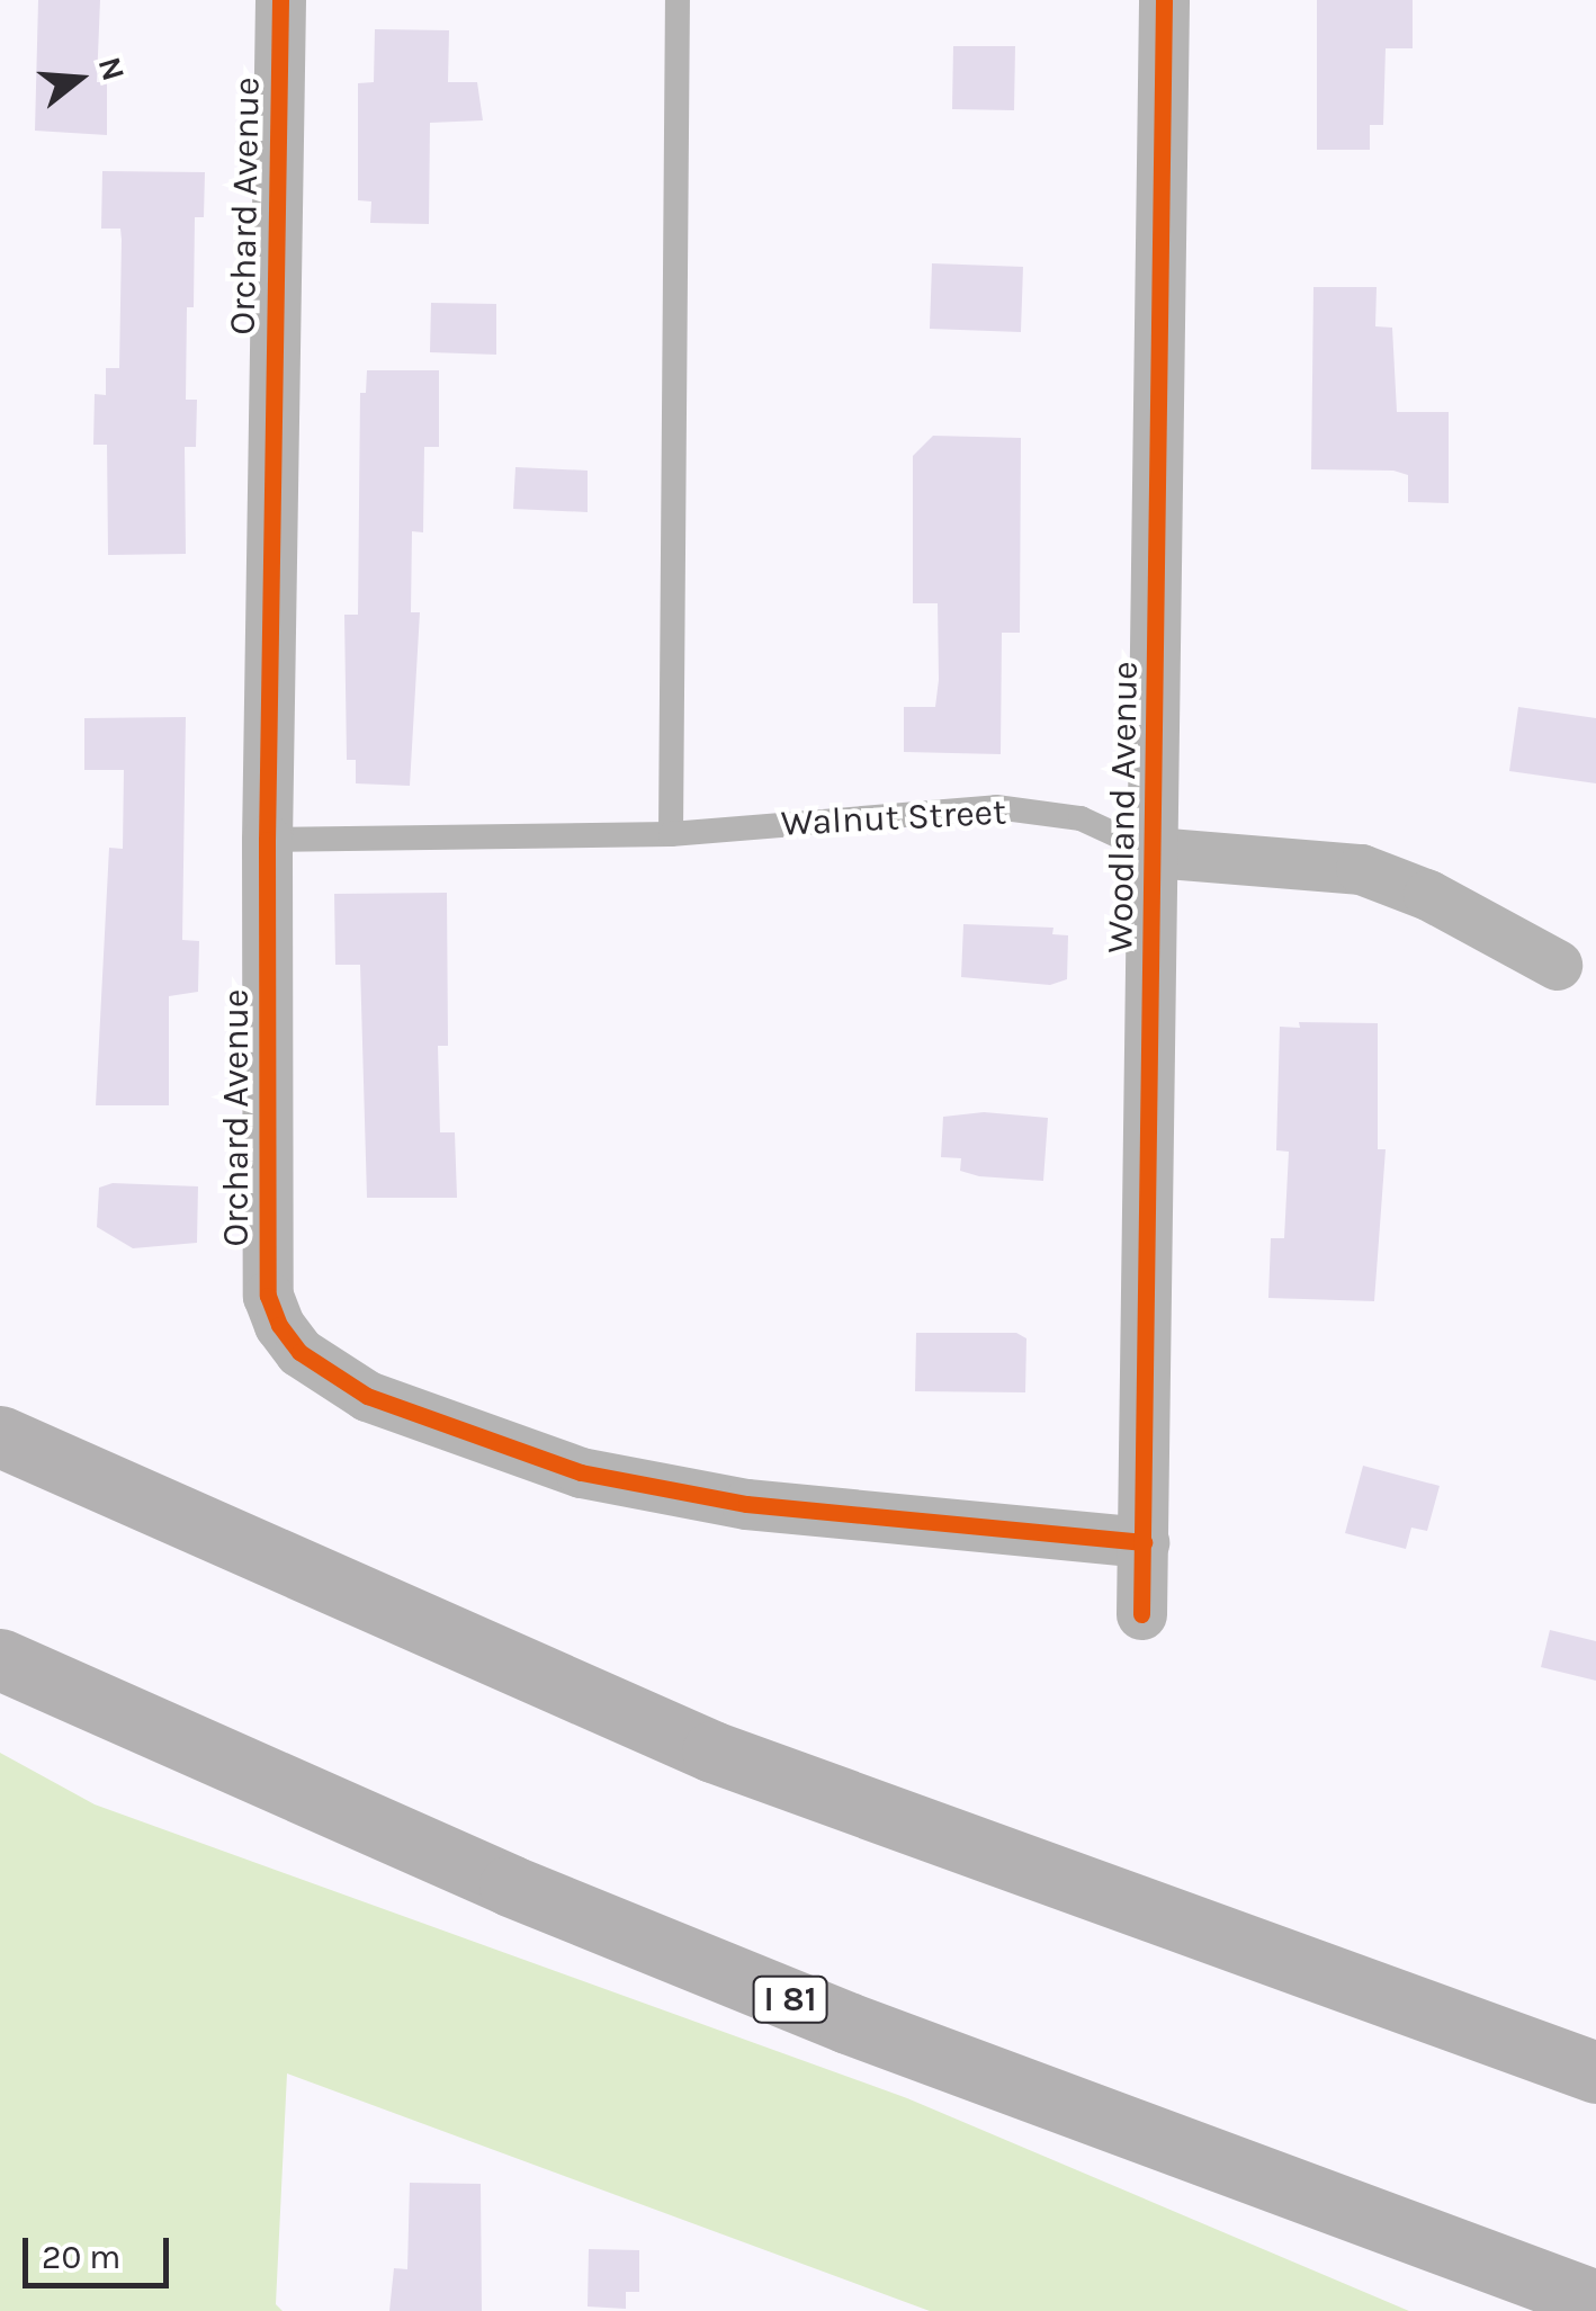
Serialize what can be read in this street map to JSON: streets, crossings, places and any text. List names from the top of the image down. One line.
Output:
{"streets":{"highway":["I 81"],"street":["Orchard Avenue","Woodland Avenue","Walnut Street"]},"crossings":[["Orchard Avenue","Woodland Avenue"],["Orchard Avenue","Walnut Street"],["Woodland Avenue","Walnut Street"]],"scale_bar":"20 m","north":"right"}
